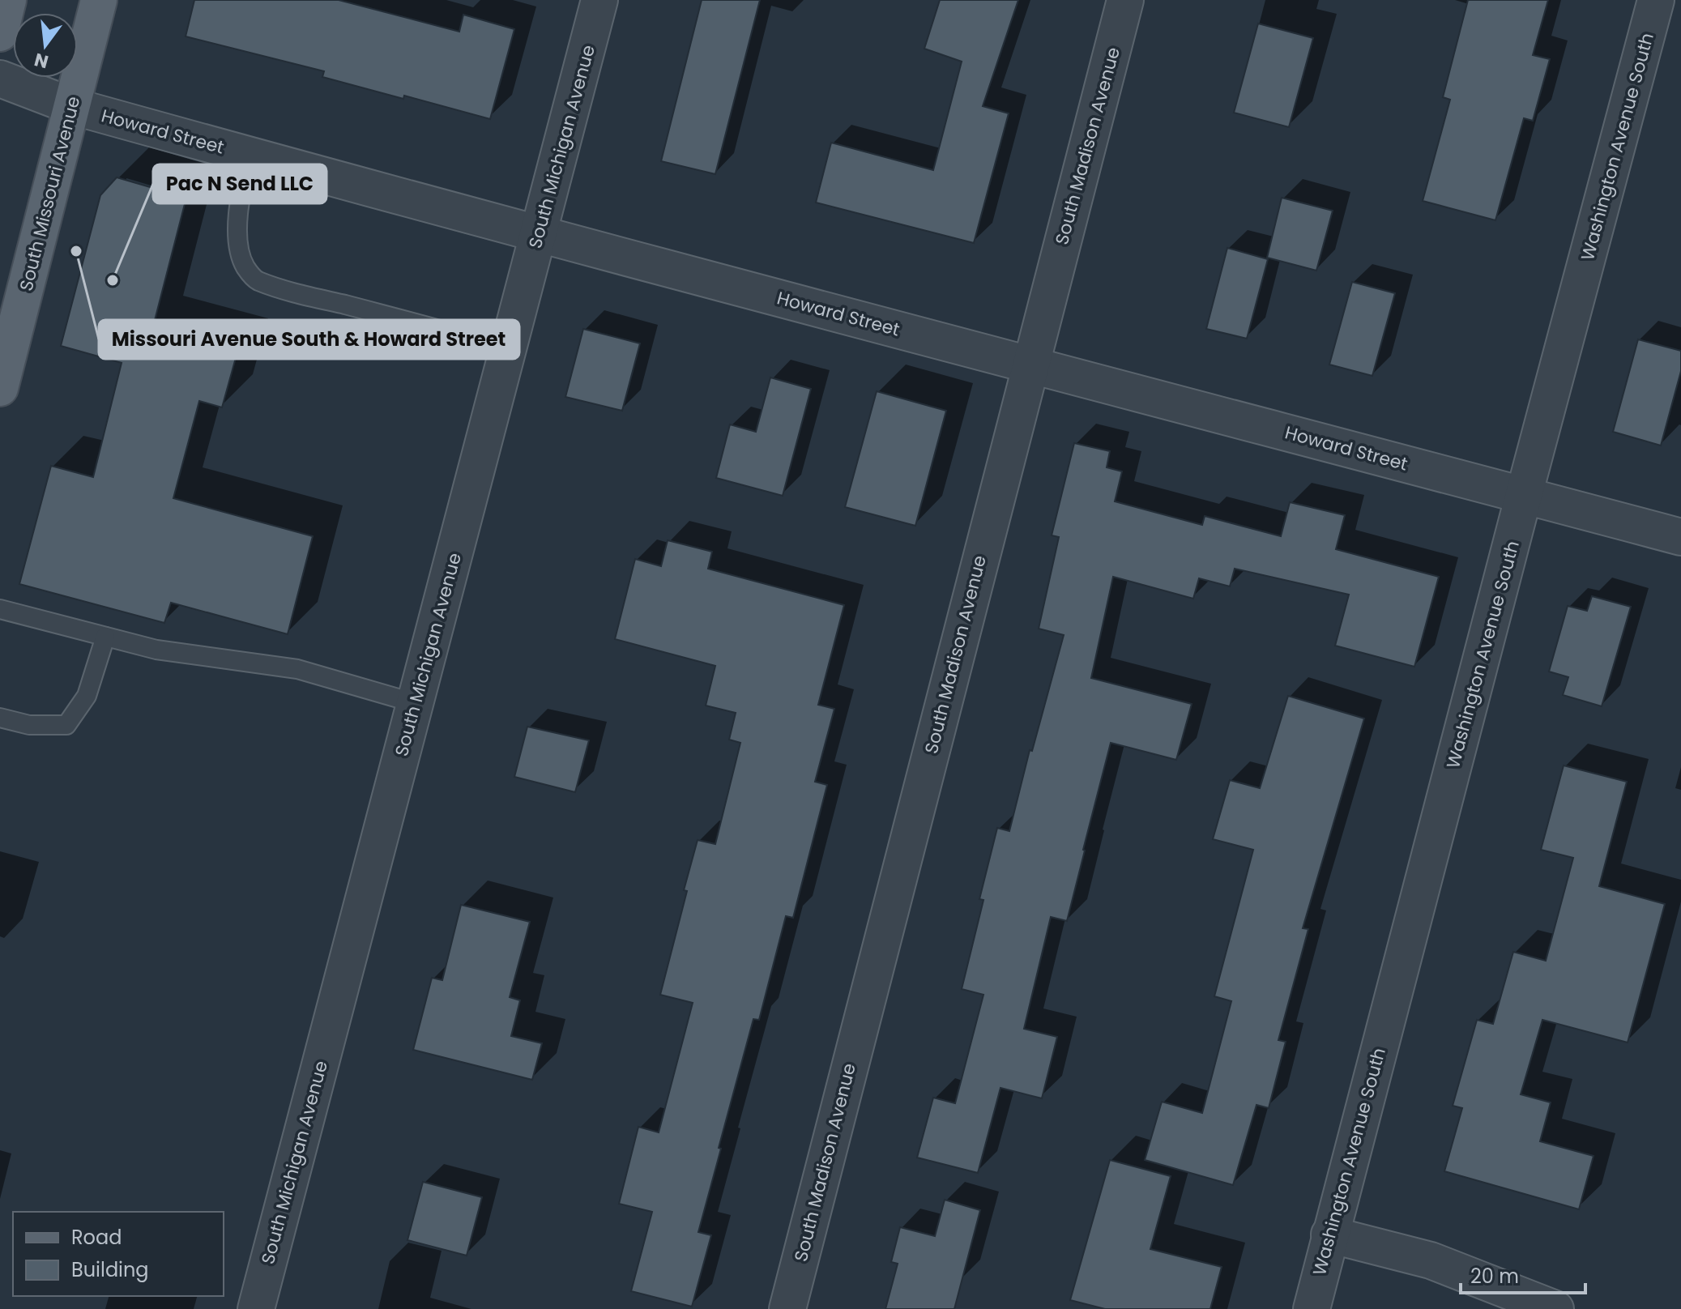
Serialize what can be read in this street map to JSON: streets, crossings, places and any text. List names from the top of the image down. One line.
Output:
{"streets":{"main road":["South Missouri Avenue"],"street":["Howard Street","South Madison Avenue","South Michigan Avenue","Washington Avenue South"]},"crossings":[["Howard Street","South Madison Avenue"],["Howard Street","South Michigan Avenue"],["Howard Street","Washington Avenue South"],["Howard Street","South Missouri Avenue"]],"places":["Missouri Avenue South & Howard Street","Pac N Send LLC"],"legend":["Road","Building"],"scale_bar":"20 m","north":"bottom"}
